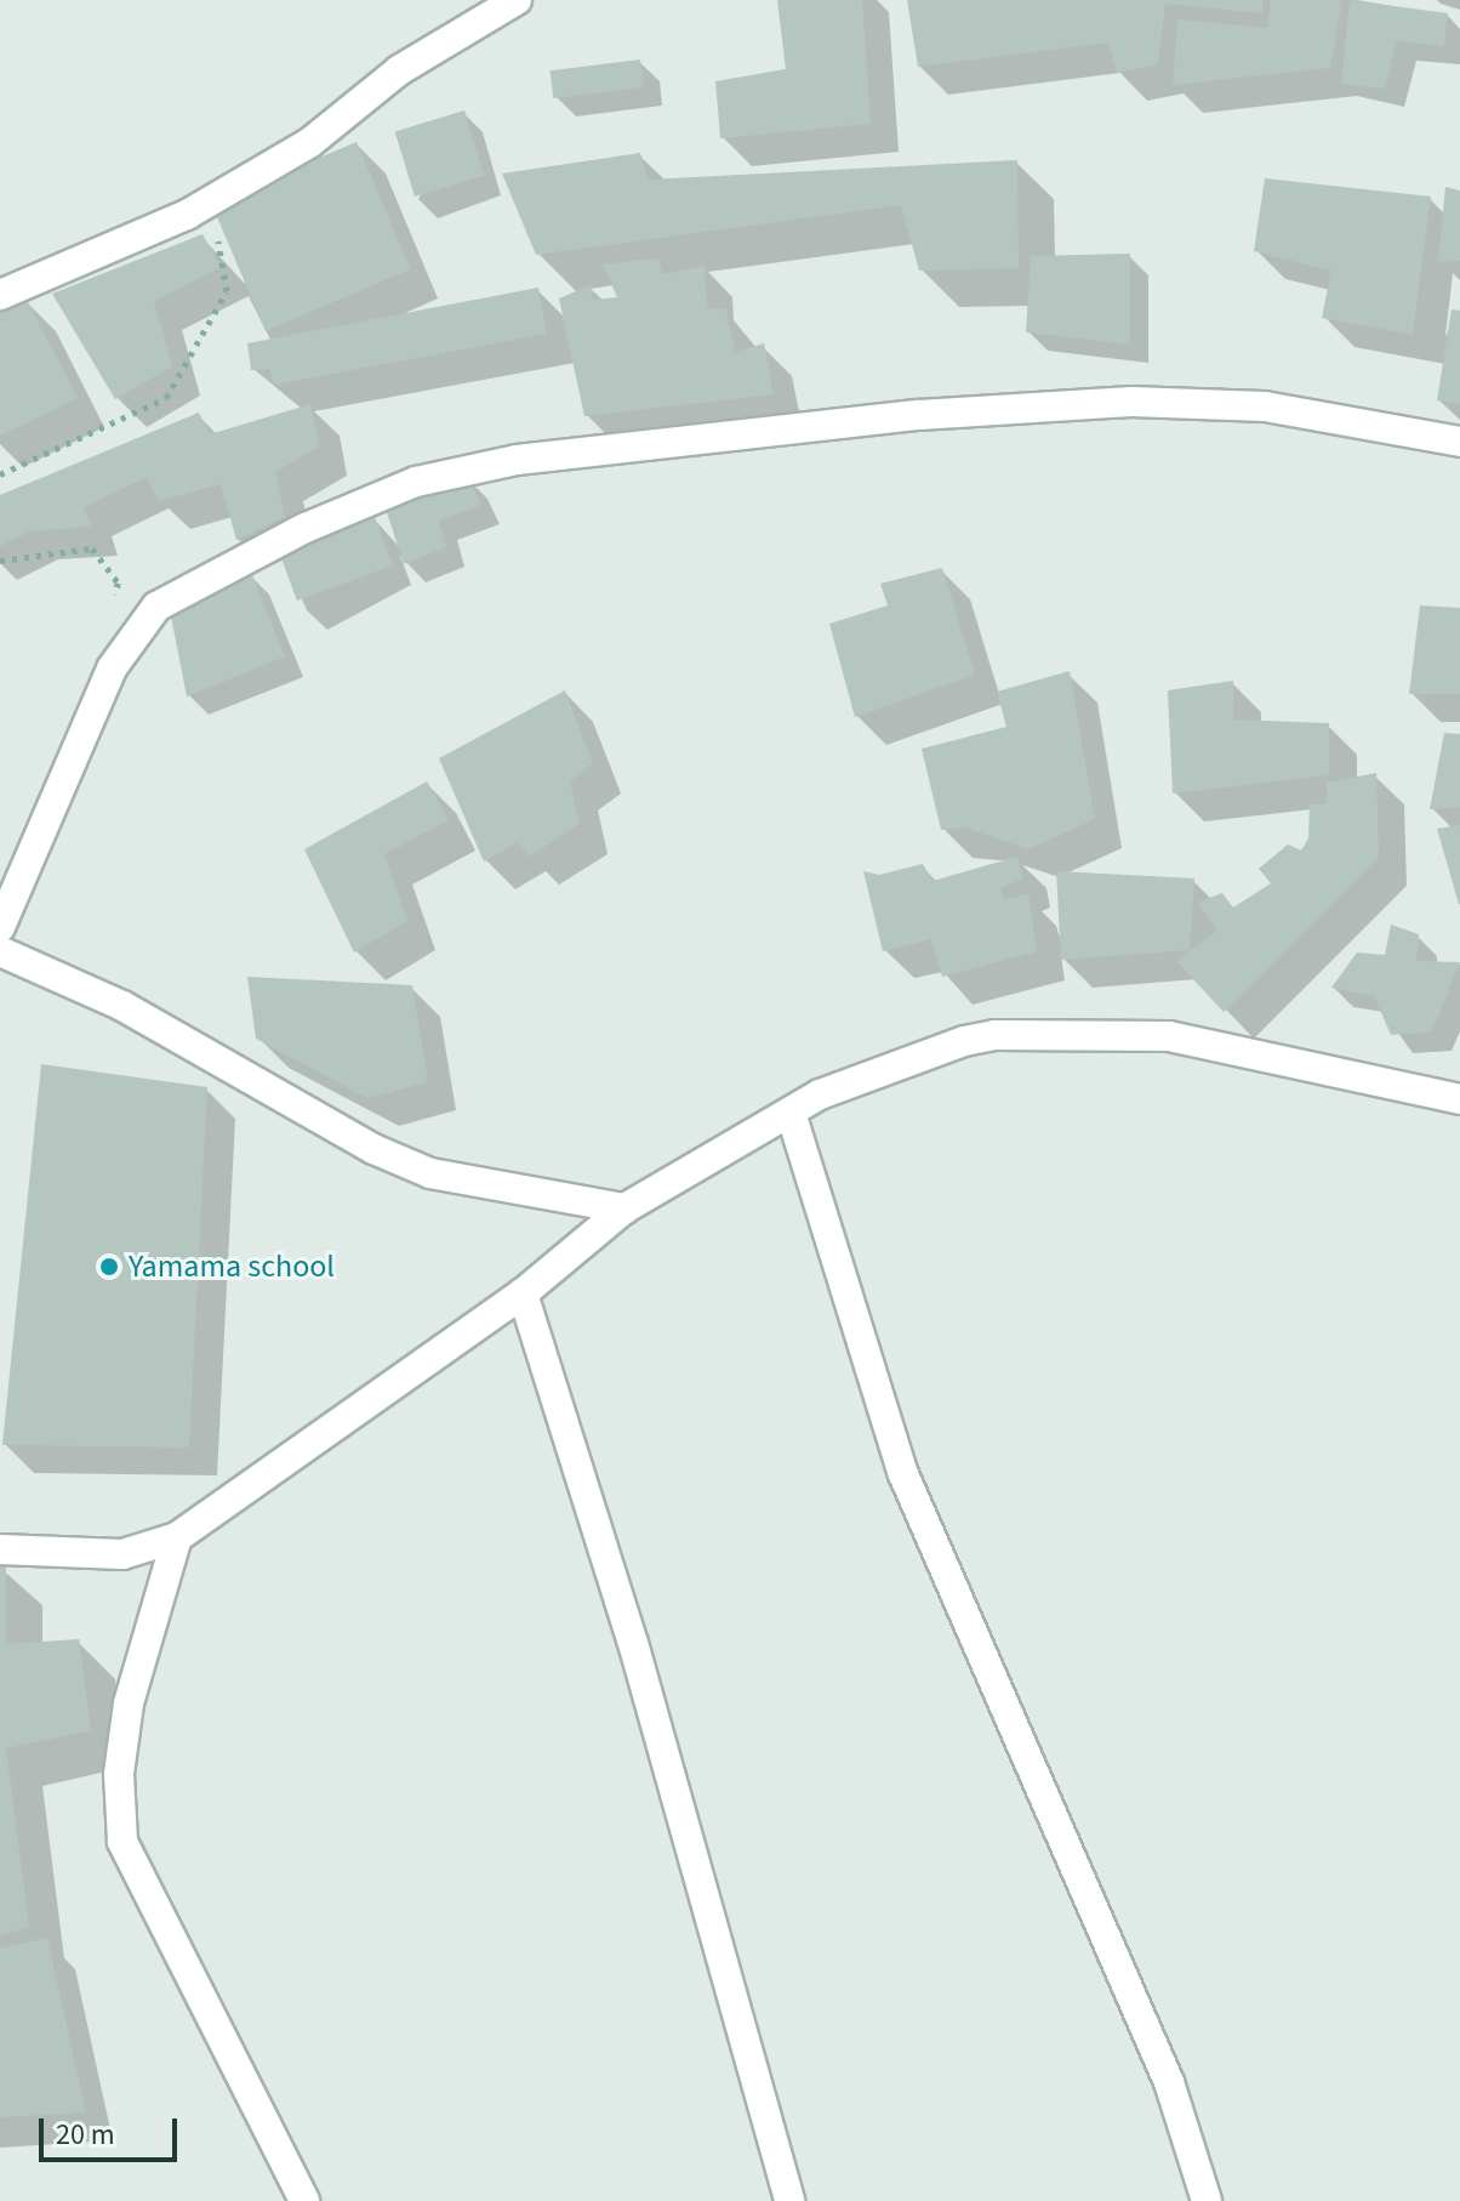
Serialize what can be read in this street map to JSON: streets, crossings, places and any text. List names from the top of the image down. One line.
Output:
{"places":["Yamama school"],"scale_bar":"20 m"}
